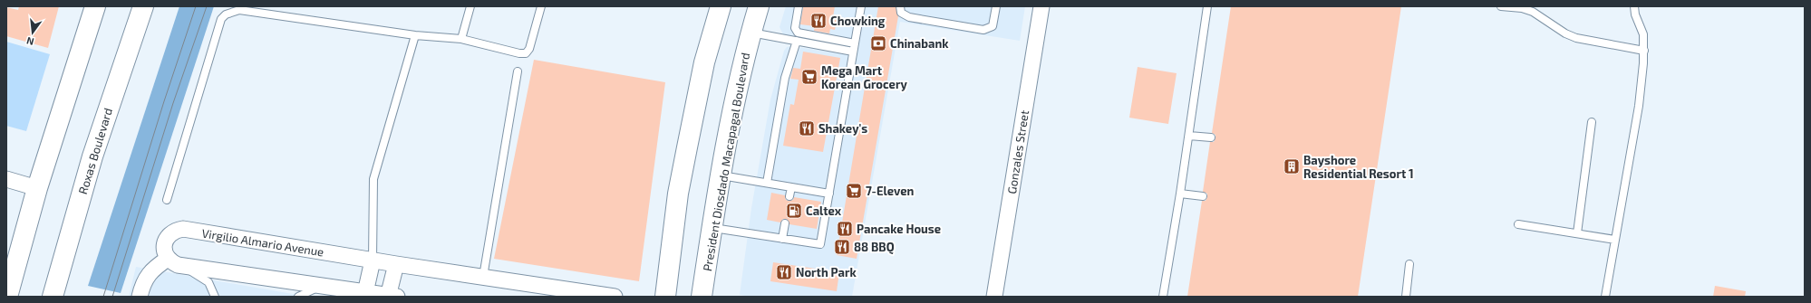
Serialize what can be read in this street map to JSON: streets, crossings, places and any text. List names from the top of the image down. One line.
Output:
{"streets":{"main road":["Roxas Boulevard","President Diosdado Macapagal Boulevard"],"street":["Gonzales Street","Virgilio Almario Avenue"]},"places":{"restaurant":["Chowking","Shakey's","Pancake House","88 BBQ","North Park"],"bank":["Chinabank"],"supermarket":["Mega Mart Korean Grocery","7-Eleven"],"building":["Bayshore Residential Resort 1"],"fuel station":["Caltex"]},"north":"bottom"}
